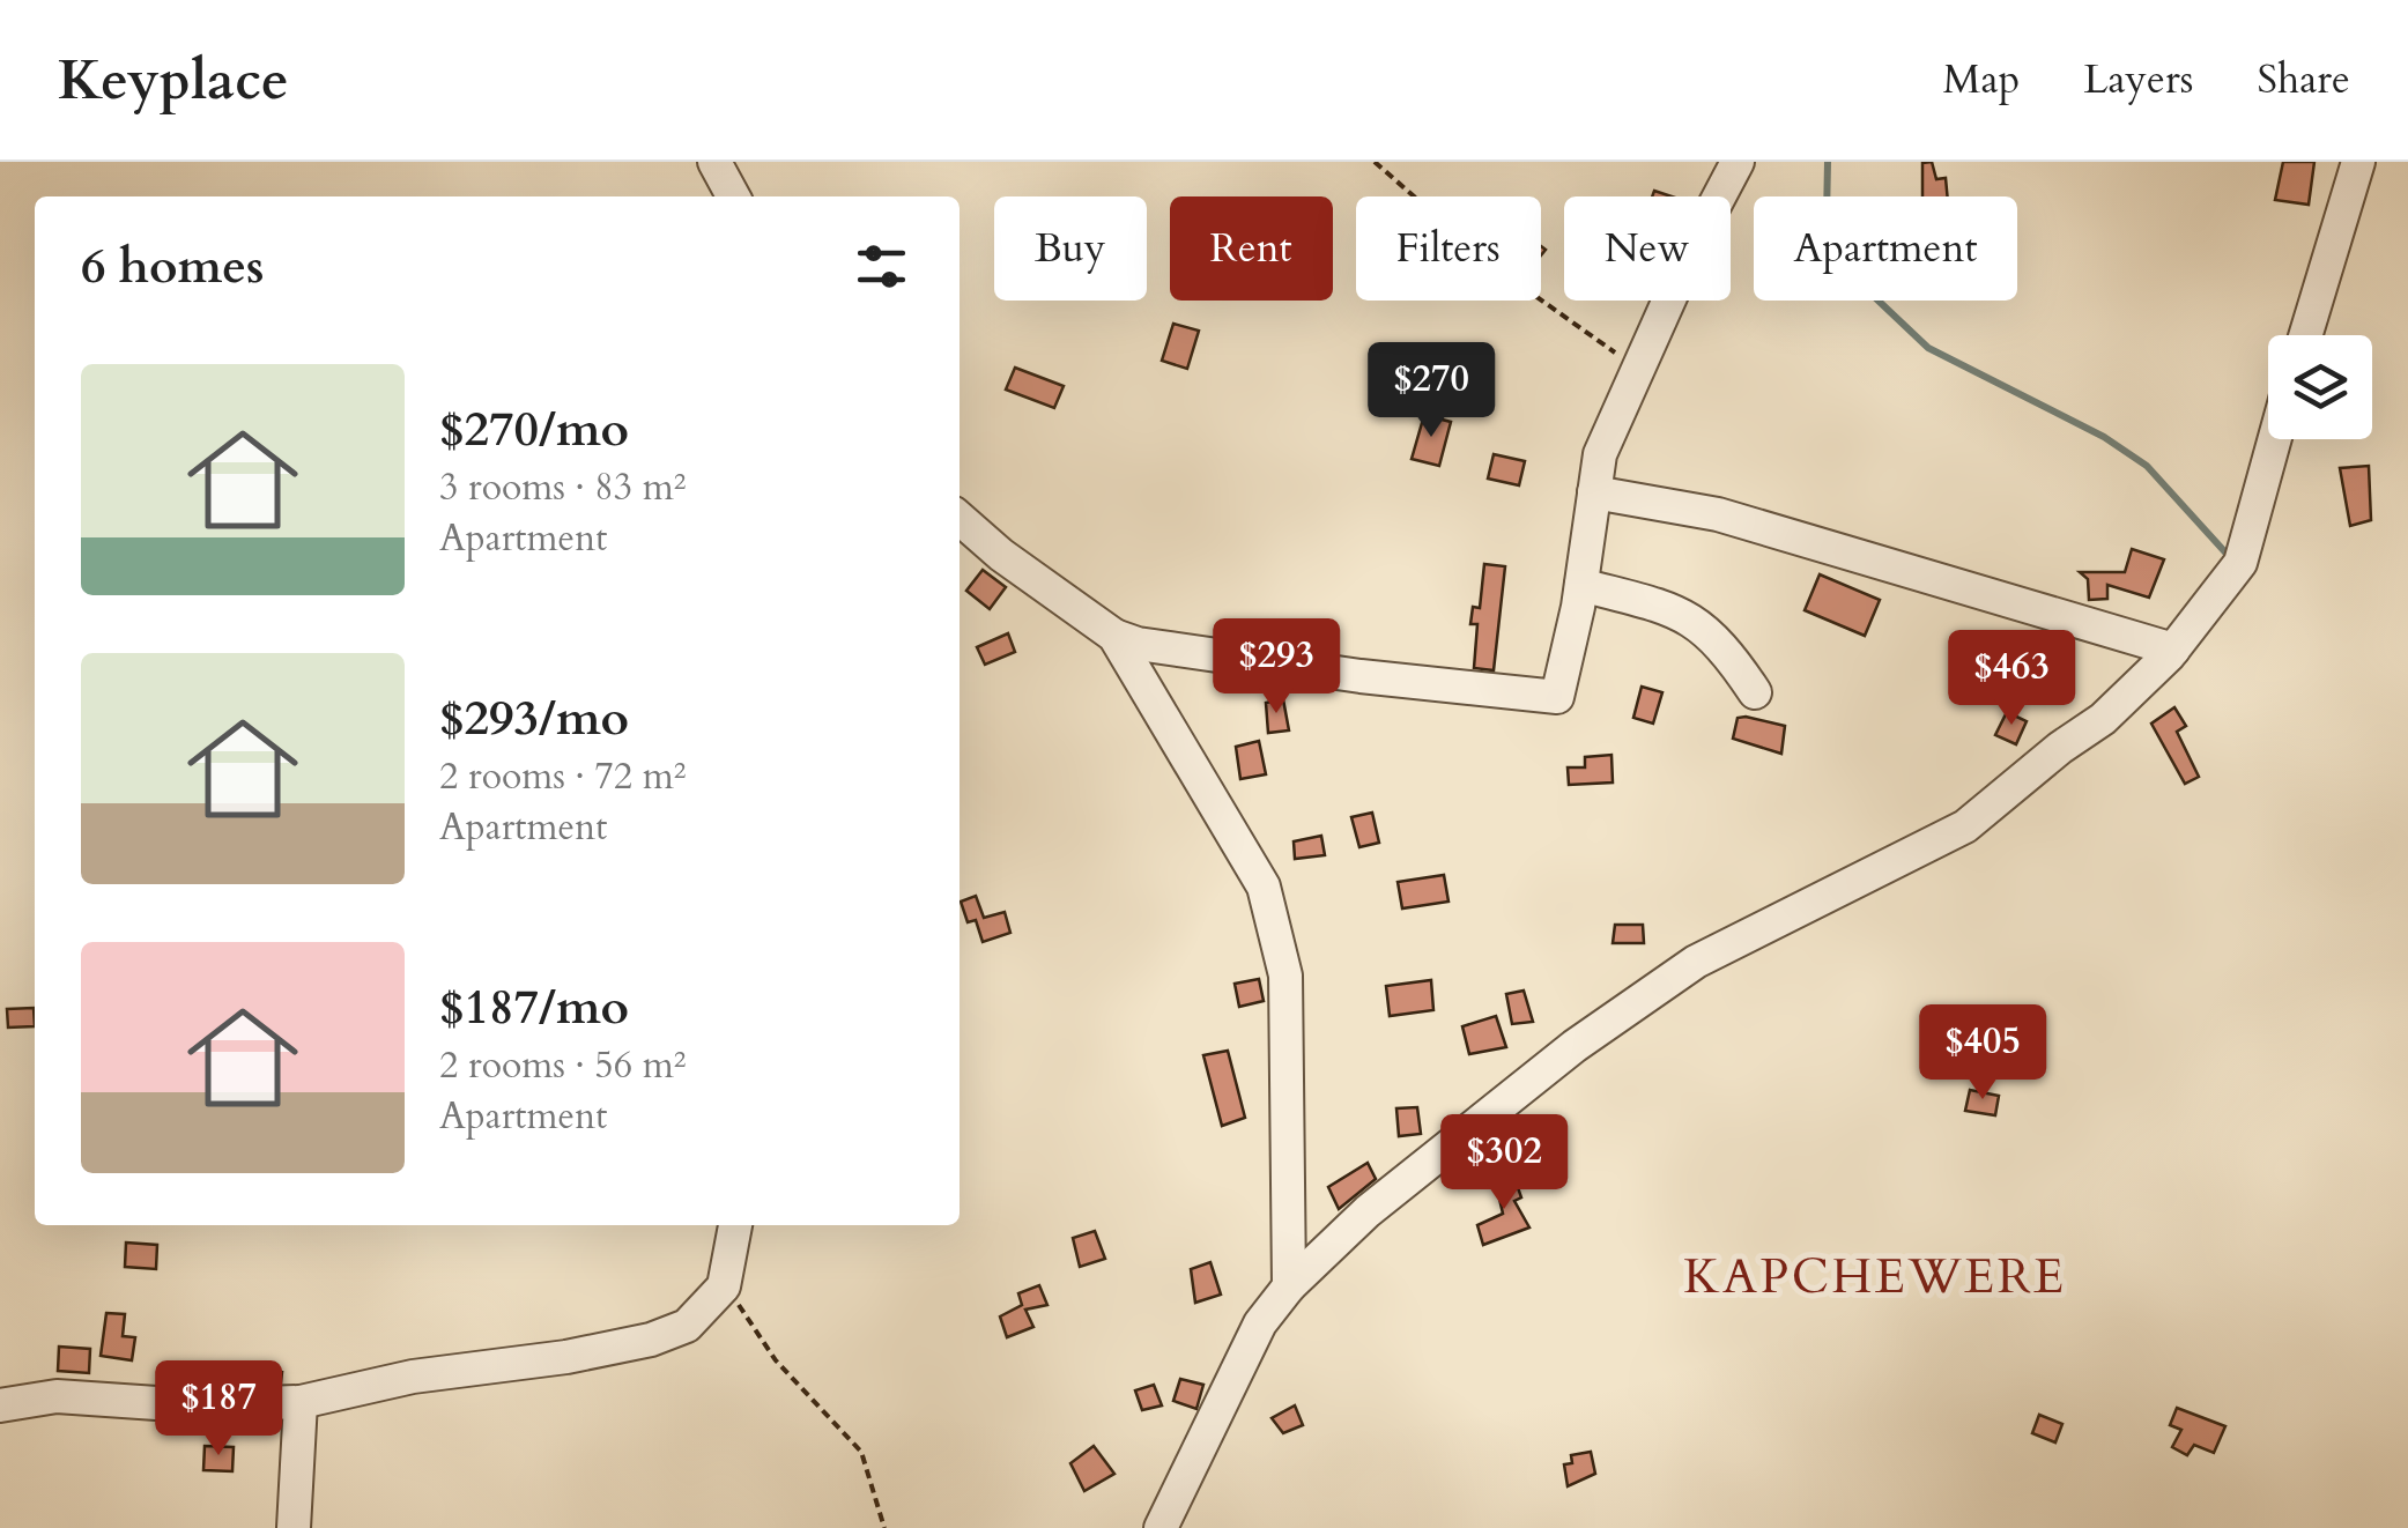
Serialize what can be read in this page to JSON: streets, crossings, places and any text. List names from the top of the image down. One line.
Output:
{"districts":["KAPCHEWERE"],"page":{"header":"Keyplace","nav":["Map","Layers","Share"],"chip":["Buy","Rent","Filters","New","Apartment"],"heading":"6 homes","list":[{"name":"$270/mo","note":"3 rooms · 83 m² · Apartment"},{"name":"$293/mo","note":"2 rooms · 72 m² · Apartment"},{"name":"$187/mo","note":"2 rooms · 56 m² · Apartment"}],"price":["$270","$293","$463","$405","$302","$187"]}}
